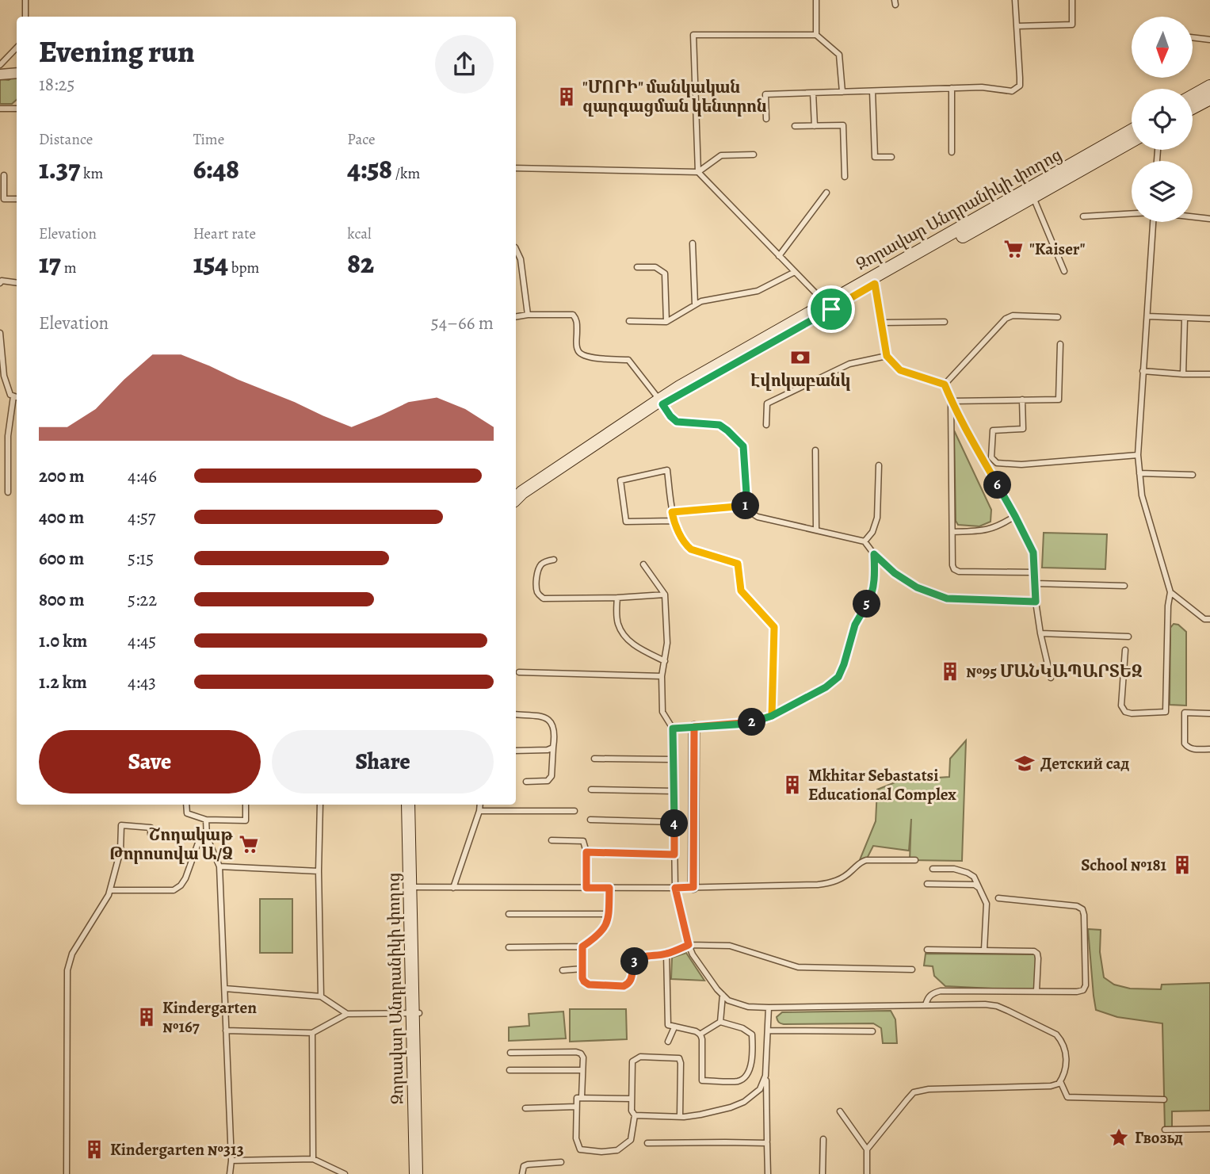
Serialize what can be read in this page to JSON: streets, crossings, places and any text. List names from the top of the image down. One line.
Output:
{"streets":{"main road":["Զորավար Անդրանիկի փողոց"]},"places":{"building":["\"ՄՈՐԻ\" մանկական զարգացման կենտրոն","№95 ՄԱՆԿԱՊԱՐՏԵԶ","Mkhitar Sebastatsi Educational Complex","School №181","Kindergarten №167","Kindergarten №313"],"supermarket":["\"Kaiser\"","Շողակաթ Թորոսովա Ա/Ձ"],"bank":["Էվոկաբանկ"],"school or university":["Детский сад"],"place":["Гвозьд"]},"north":"bottom","page":{"heading":["Evening run","18:25"],"stats":[["Distance","1.37 km"],["Time","6:48"],["Pace","4:58 /km"],["Elevation","17 m"],["Heart rate","154 bpm"],["kcal","82"]],"chart":["Elevation","54–66 m"],"list":[{"name":"200 m","note":"4:46"},{"name":"400 m","note":"4:57"},{"name":"600 m","note":"5:15"},{"name":"800 m","note":"5:22"},{"name":"1.0 km","note":"4:45"},{"name":"1.2 km","note":"4:43"}],"pins":["6","1","5","2","4","3"],"buttons":["Save","Share"]}}
